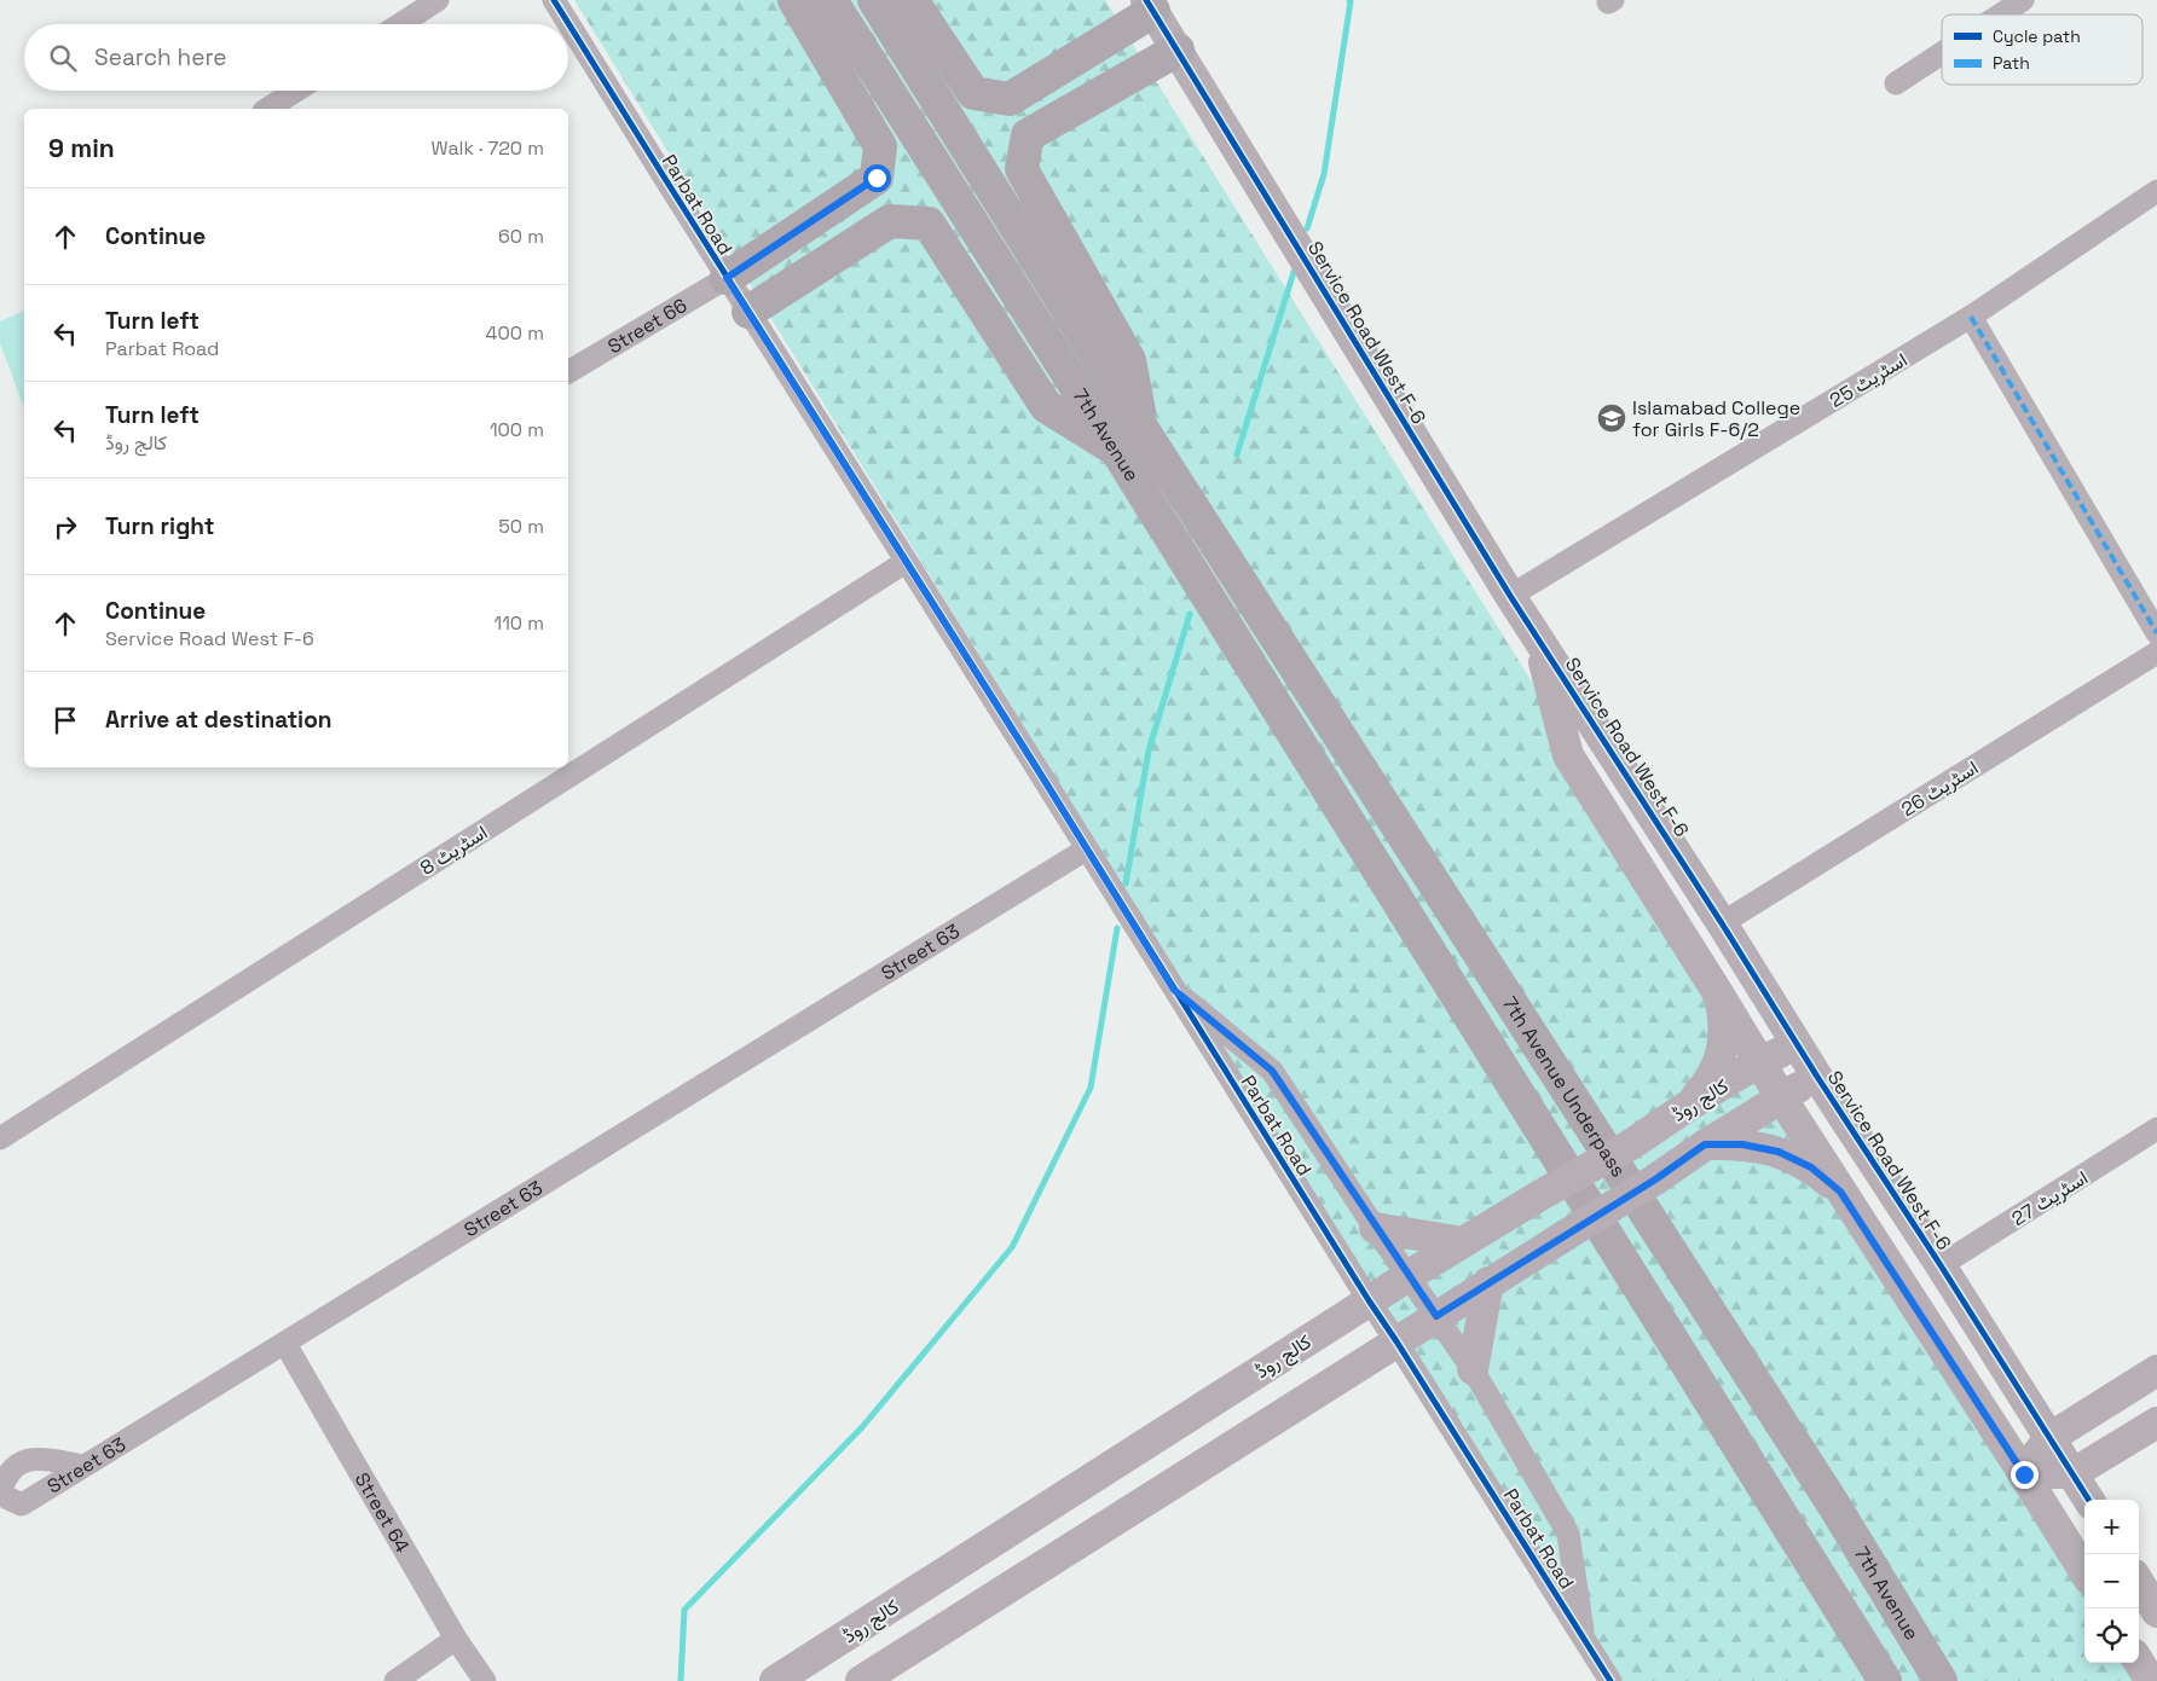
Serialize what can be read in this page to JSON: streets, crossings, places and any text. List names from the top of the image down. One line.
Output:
{"streets":{"main road":["7th Avenue","7th Avenue Underpass"],"street":["Parbat Road","Street 66","Service Road West F-6","اسٹریٹ 25","اسٹریٹ 26","اسٹریٹ 8","Street 63","کالج روڈ","اسٹریٹ 27","Street 64"]},"crossings":[["Parbat Road","Street 66"],["Parbat Road","اسٹریٹ 8"],["Parbat Road","Street 63"],["Parbat Road","کالج روڈ"],["Service Road West F-6","اسٹریٹ 25"],["Service Road West F-6","اسٹریٹ 26"],["Service Road West F-6","کالج روڈ"],["Service Road West F-6","اسٹریٹ 27"],["7th Avenue","7th Avenue Underpass"],["Street 63","Street 64"]],"places":{"school or university":["Islamabad College for Girls F-6/2"]},"legend":["Cycle path","Path"],"page":{"search":"Search here","heading":["9 min","Walk · 720 m"],"list":[["Continue","60 m"],["Turn left","Parbat Road","400 m"],["Turn left","کالج روڈ","100 m"],["Turn right","50 m"],["Continue","Service Road West F-6","110 m"],"Arrive at destination"],"map_buttons":["+","−"]}}
